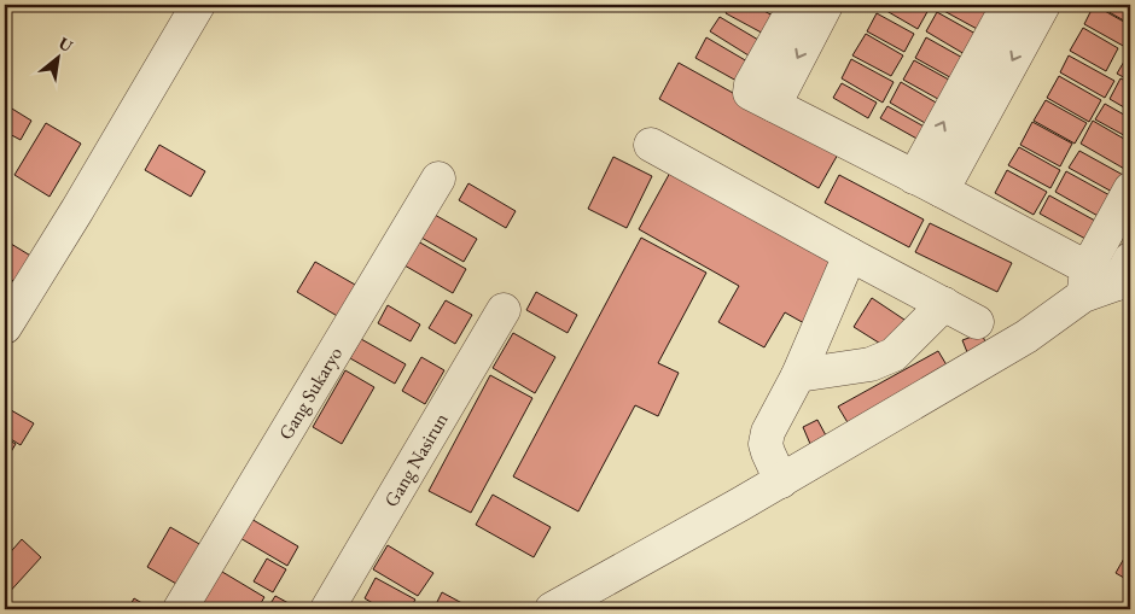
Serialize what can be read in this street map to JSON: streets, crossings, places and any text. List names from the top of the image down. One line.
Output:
{"streets":{"street":["Gang Sukaryo","Gang Nasirun"]},"north":"top right"}
